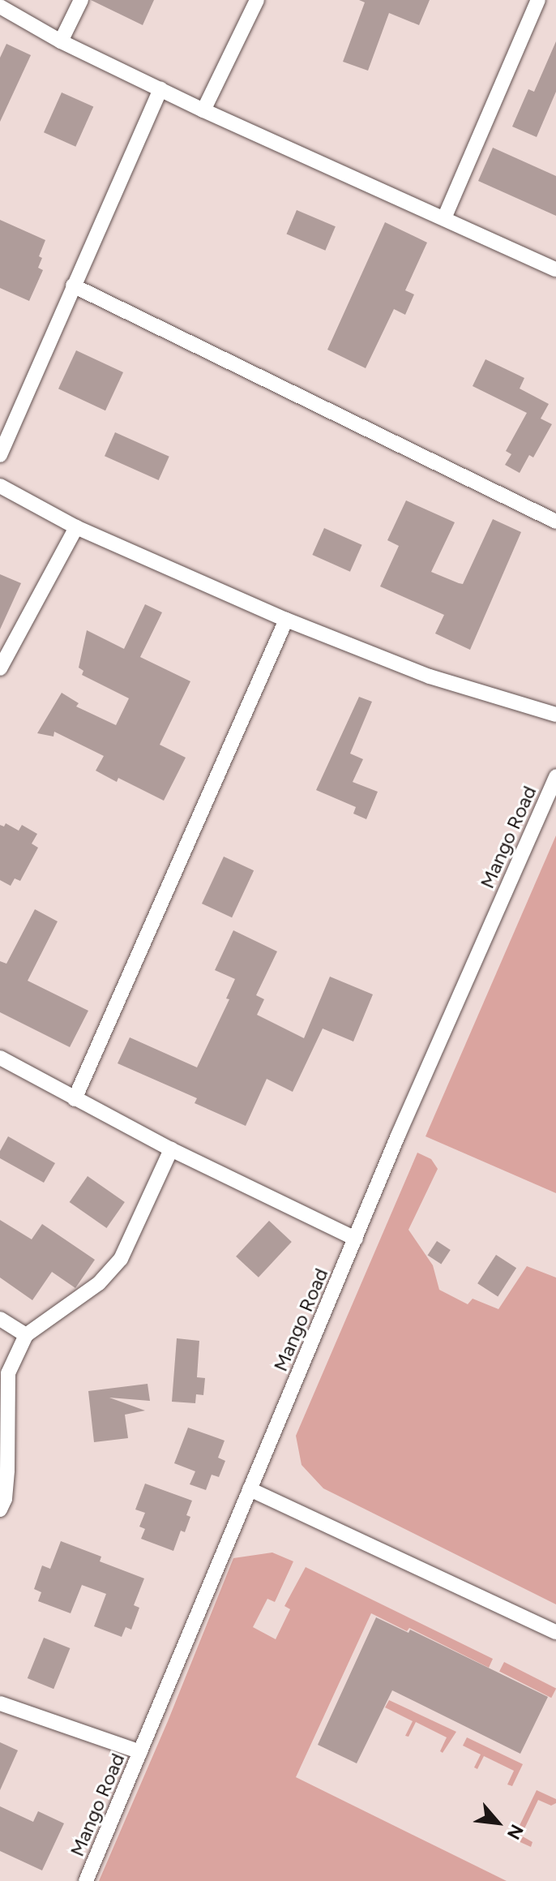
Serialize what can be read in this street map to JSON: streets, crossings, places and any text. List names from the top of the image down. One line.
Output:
{"streets":{"street":["Mango Road"]},"north":"bottom right"}
